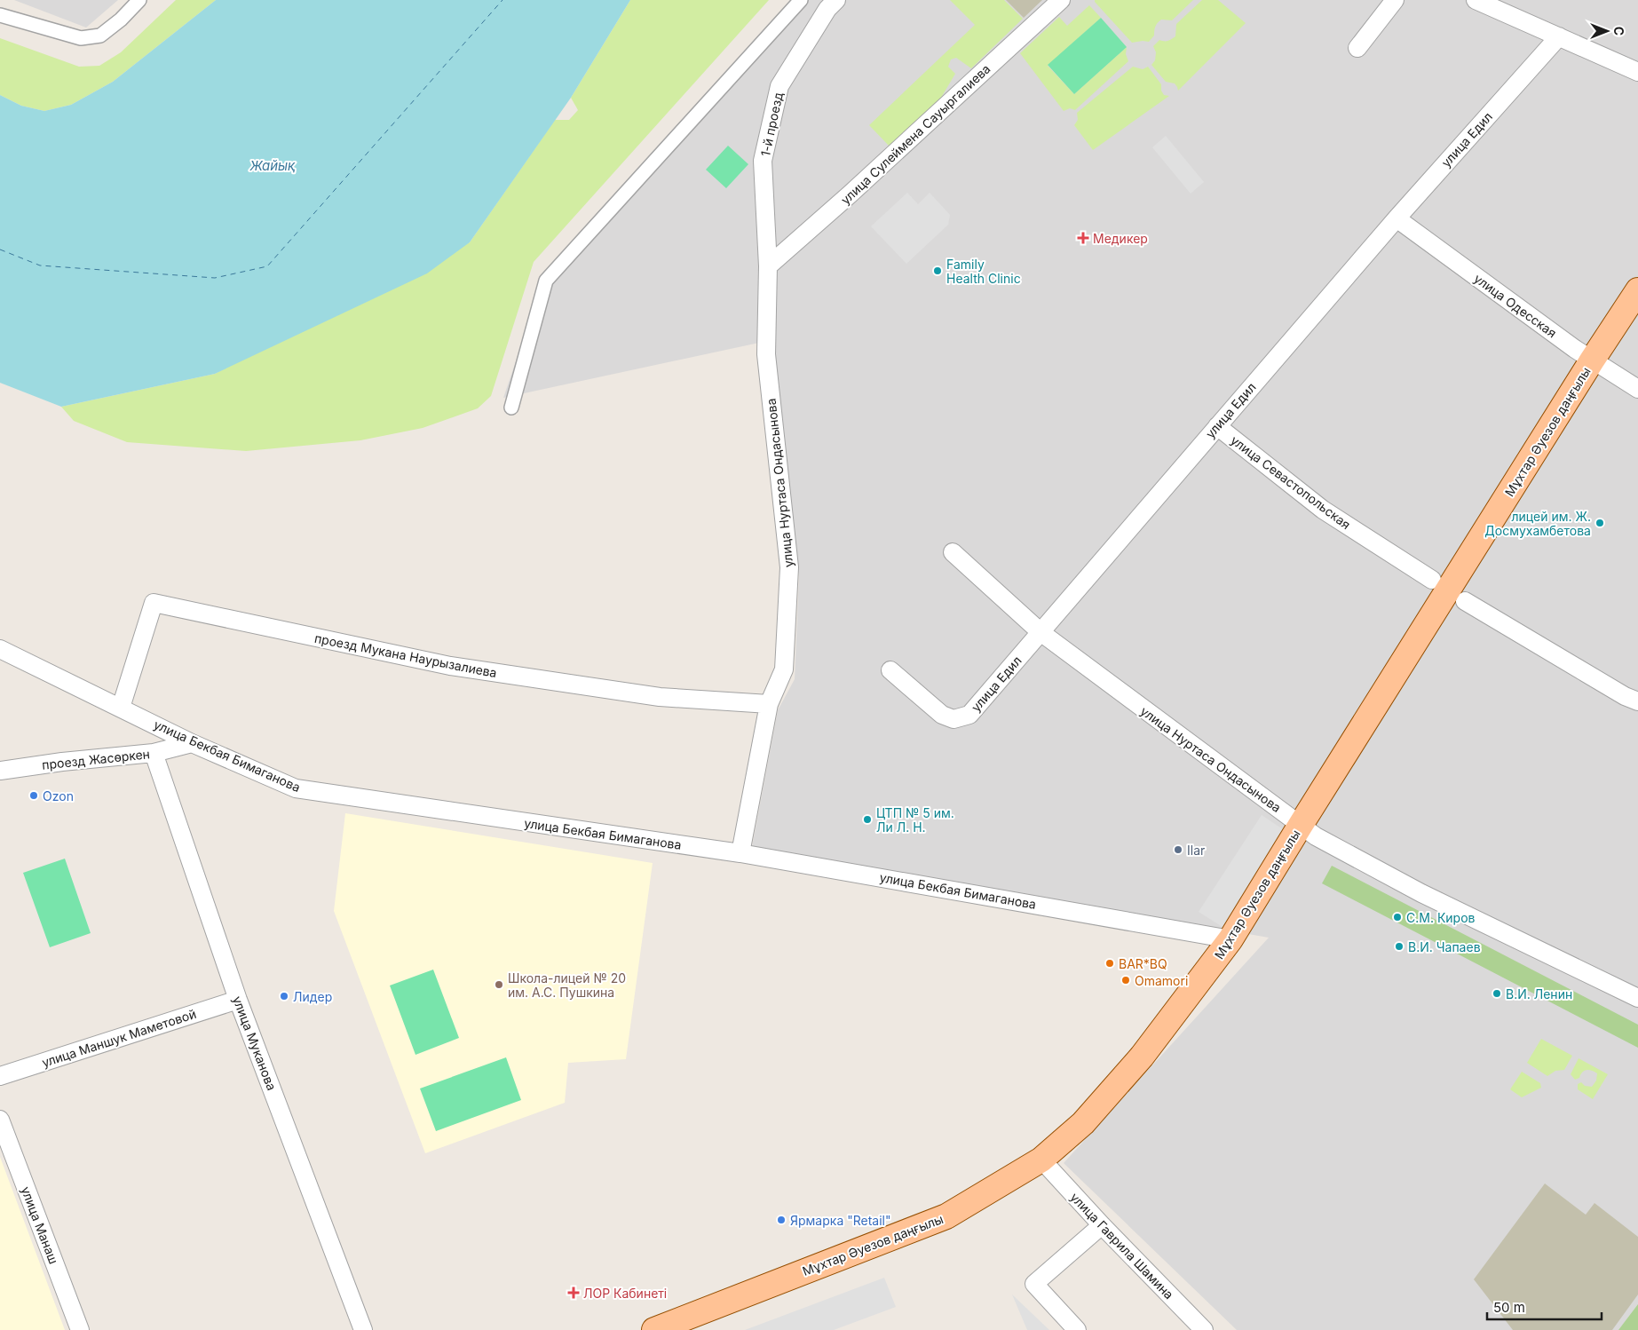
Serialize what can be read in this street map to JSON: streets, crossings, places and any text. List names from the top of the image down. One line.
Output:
{"streets":{"main road":["Мұхтар Әуезов даңғылы"],"street":["1-й проезд","улица Сулеймена Сауыргалиева","улица Едил","улица Одесская","улица Севастопольская","улица Нуртаса Ондасынова","проезд Мукана Наурызалиева","улица Бекбая Бимаганова","проезд Жасөркен","улица Маншук Маметовой","улица Муканова","улица Манаш","улица Гаврила Шамина"]},"crossings":[["1-й проезд","улица Сулеймена Сауыргалиева"],["1-й проезд","улица Нуртаса Ондасынова"],["улица Сулеймена Сауыргалиева","улица Нуртаса Ондасынова"],["улица Едил","улица Одесская"],["улица Едил","улица Севастопольская"],["улица Едил","улица Нуртаса Ондасынова"],["улица Одесская","Мұхтар Әуезов даңғылы"],["Мұхтар Әуезов даңғылы","улица Нуртаса Ондасынова"],["Мұхтар Әуезов даңғылы","улица Бекбая Бимаганова"],["Мұхтар Әуезов даңғылы","улица Гаврила Шамина"],["улица Нуртаса Ондасынова","проезд Мукана Наурызалиева"],["улица Нуртаса Ондасынова","улица Бекбая Бимаганова"],["проезд Мукана Наурызалиева","улица Бекбая Бимаганова"],["улица Бекбая Бимаганова","проезд Жасөркен"],["проезд Жасөркен","улица Муканова"],["улица Маншук Маметовой","улица Муканова"]],"water":["Жайық"],"places":{"health":["Медикер","ЛОР Кабинетi"],"other":["Family Health Clinic","лицей им. Ж. Досмухамбетова","Ozon","ЦТП № 5 им. Ли Л. Н.","Ilar","С.М. Киров","В.И. Чапаев","BAR*BQ","Omamori","Школа-лицей № 20 им. А.С. Пушкина","В.И. Ленин","Лидер","Ярмарка \"Retail\""]},"scale_bar":"50 m","north":"right"}
